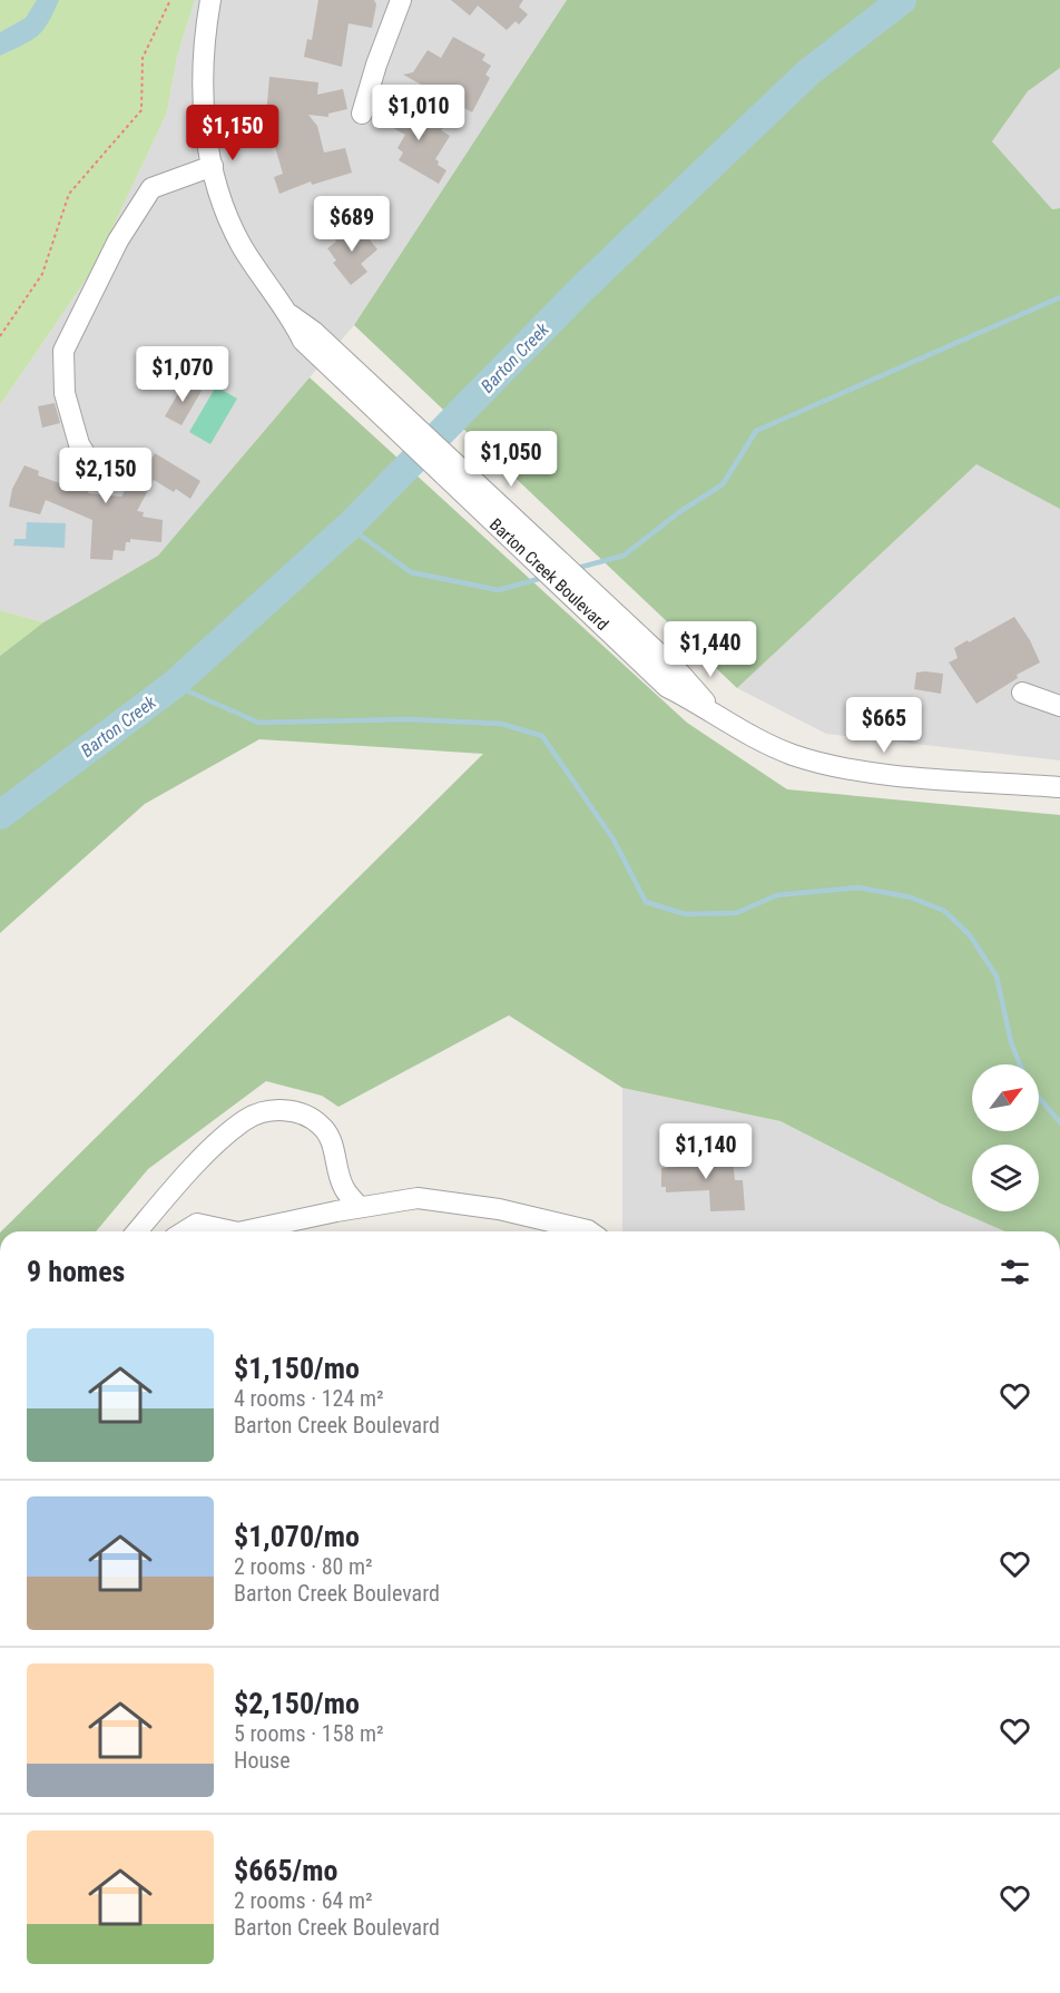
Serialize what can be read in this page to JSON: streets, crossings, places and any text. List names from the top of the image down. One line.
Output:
{"streets":{"street":["Barton Creek Boulevard"]},"water":["Barton Creek"],"north":"top right","page":{"price":["$1,010","$1,150","$689","$1,070","$1,050","$2,150","$1,440","$665","$1,140"],"heading":"9 homes","list":[{"name":"$1,150/mo","note":"4 rooms · 124 m² · Barton Creek Boulevard"},{"name":"$1,070/mo","note":"2 rooms · 80 m² · Barton Creek Boulevard"},{"name":"$2,150/mo","note":"5 rooms · 158 m² · House"},{"name":"$665/mo","note":"2 rooms · 64 m² · Barton Creek Boulevard"}]}}
